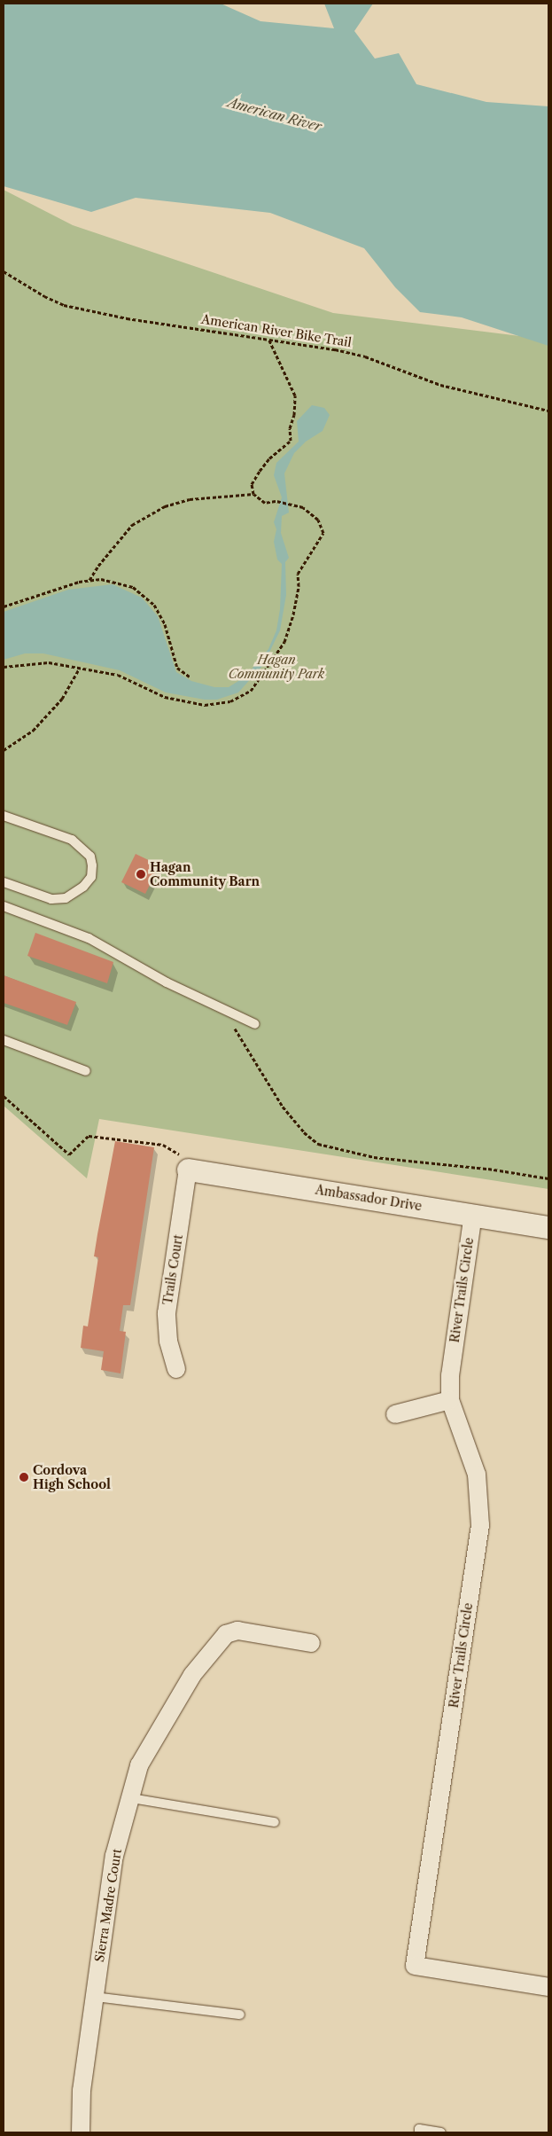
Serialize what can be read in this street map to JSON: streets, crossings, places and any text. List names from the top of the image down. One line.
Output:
{"streets":{"street":["Ambassador Drive","Trails Court","River Trails Circle","Sierra Madre Court"],"path":["American River Bike Trail"]},"crossings":[["Ambassador Drive","Trails Court"],["Ambassador Drive","River Trails Circle"]],"water":["American River"],"parks":["Hagan Community Park"],"places":["Hagan Community Barn","Cordova High School"]}
